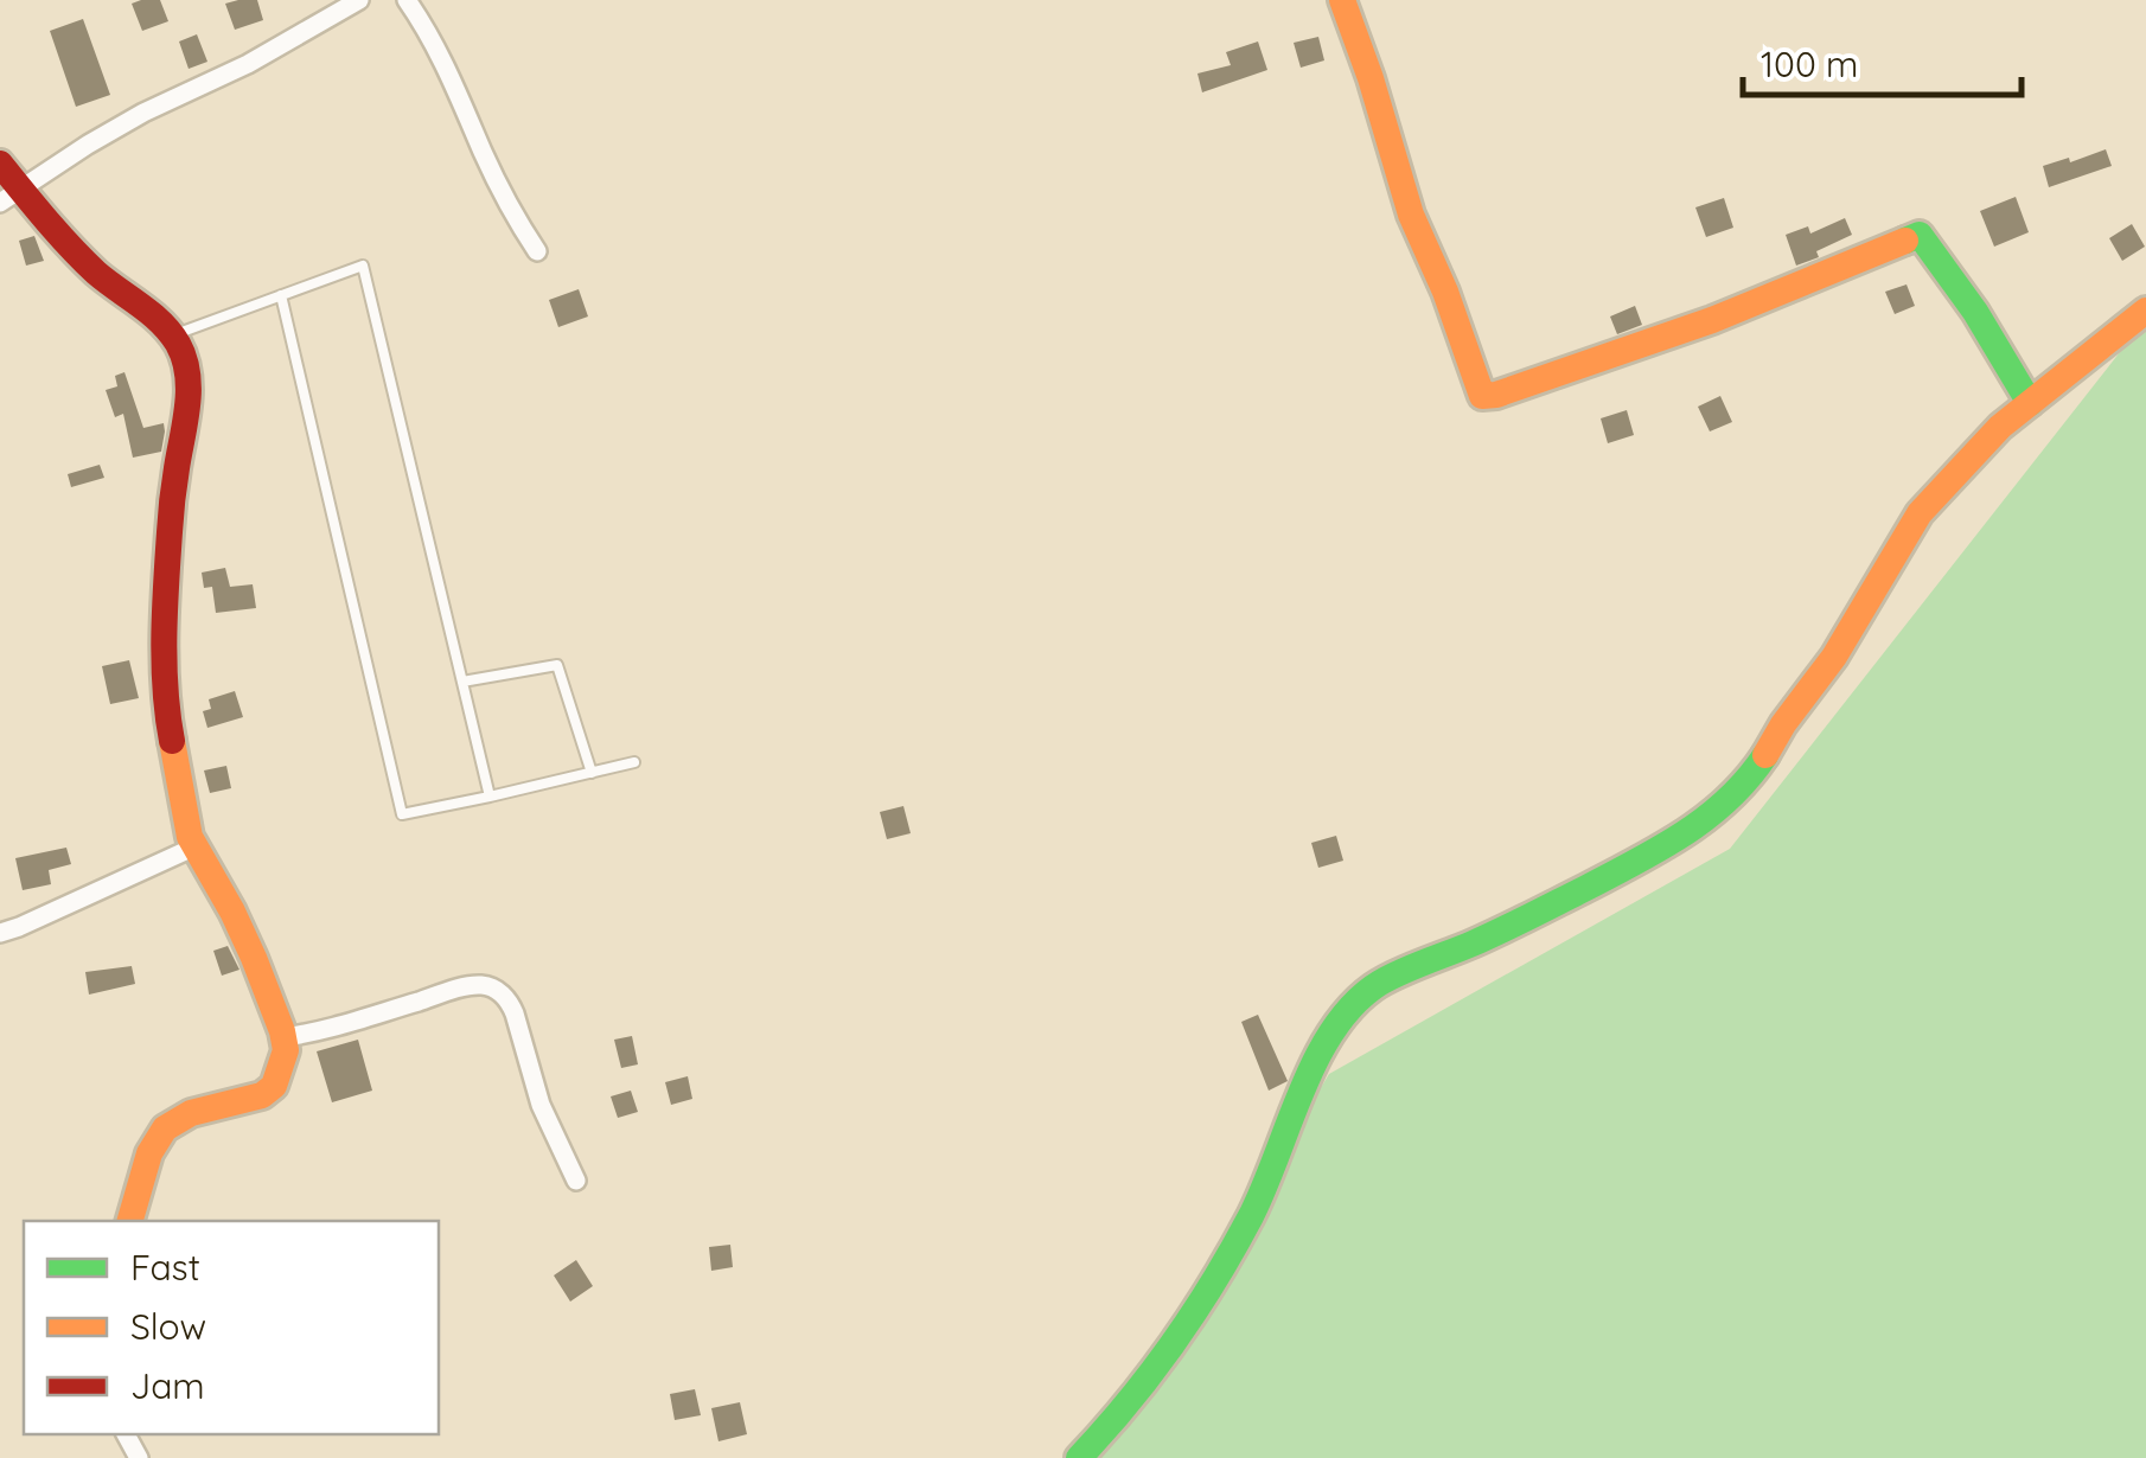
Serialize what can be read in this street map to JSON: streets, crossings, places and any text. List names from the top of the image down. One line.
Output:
{"legend":["Fast","Slow","Jam"],"scale_bar":"100 m"}
